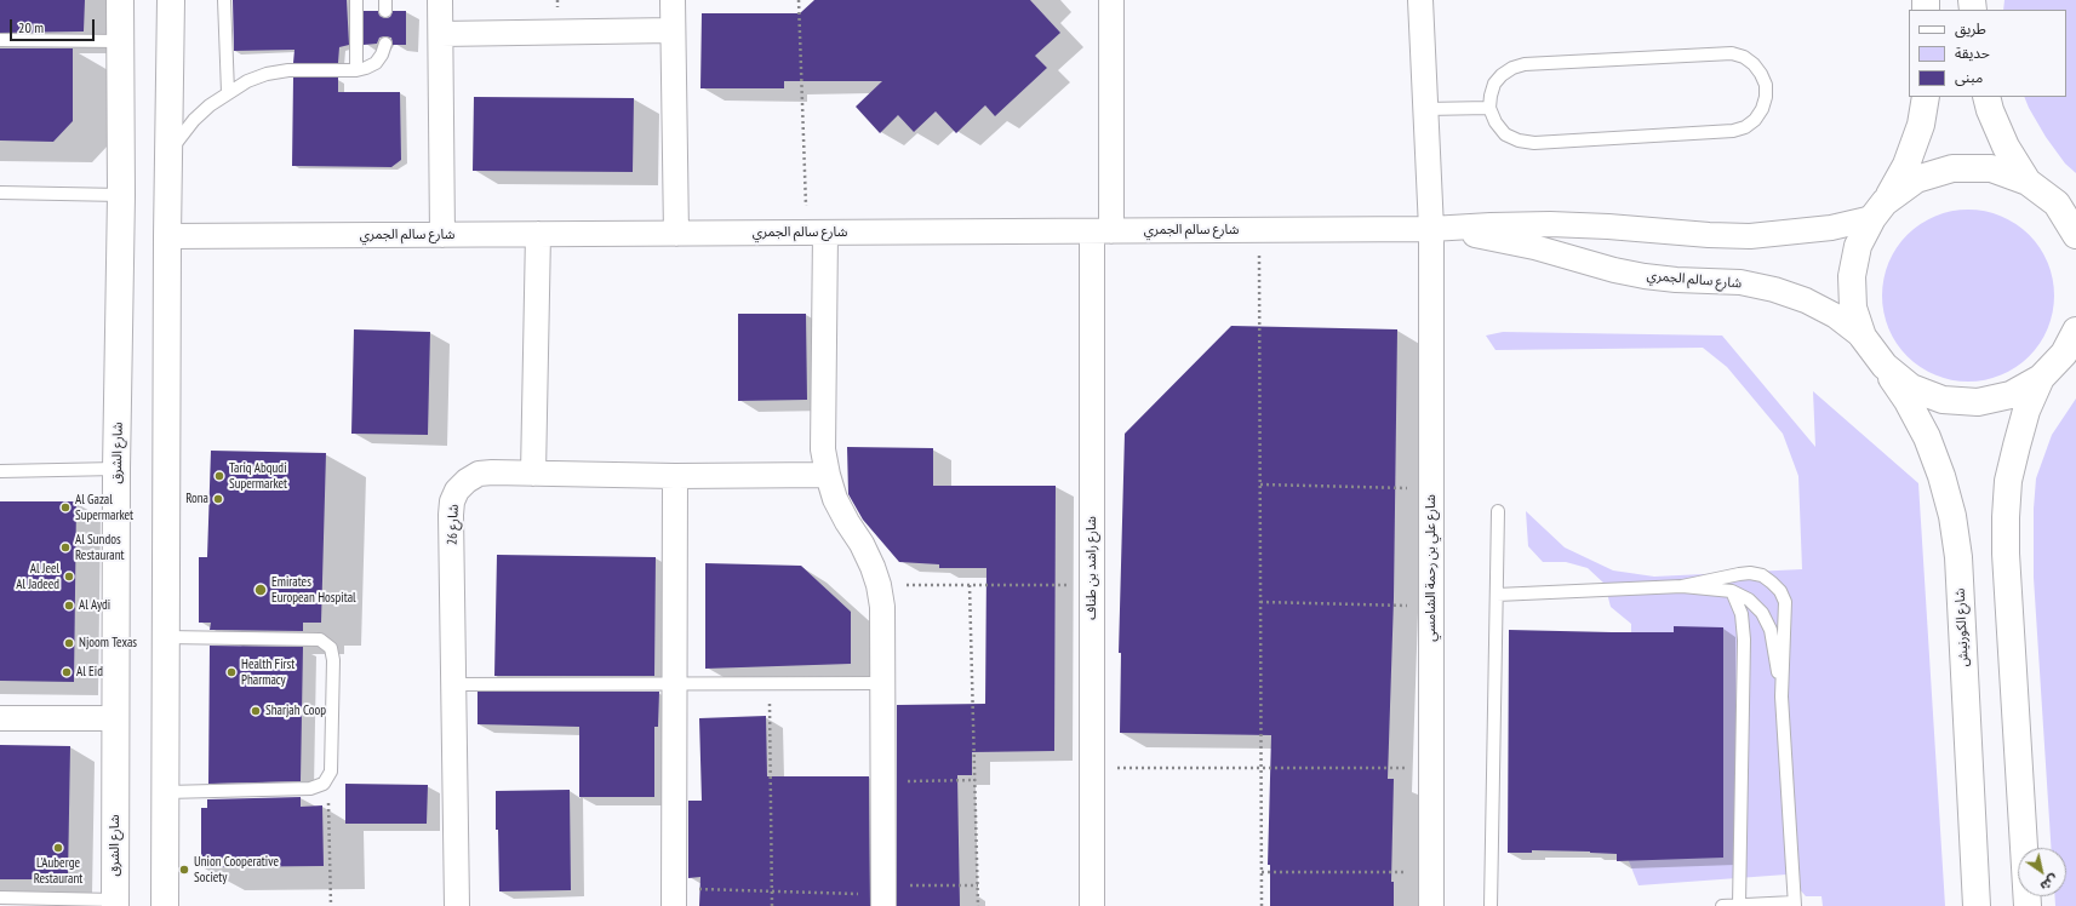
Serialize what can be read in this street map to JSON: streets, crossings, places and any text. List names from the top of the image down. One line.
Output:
{"streets":{"main road":["شارع الشرق","شارع الكورنيش"],"street":["شارع سالم الجمري","شارع 26","شارع راشد بن طناف","شارع علي بن رحمة الشامسي"]},"crossings":[["شارع سالم الجمري","شارع راشد بن طناف"],["شارع سالم الجمري","شارع علي بن رحمة الشامسي"]],"places":["Tariq Abqudi Supermarket","Rona","Al Gazal Supermarket","Al Sundos Restaurant","Al Jeel Al Jadeed","Emirates European Hospital","Al Aydi","Njoom Texas","Al Eid","Health First Pharmacy","Sharjah Coop","L'Auberge Restaurant","Union Cooperative Society"],"legend":["طريق","حديقة","مبنى"],"scale_bar":"20 m","north":"bottom right"}
